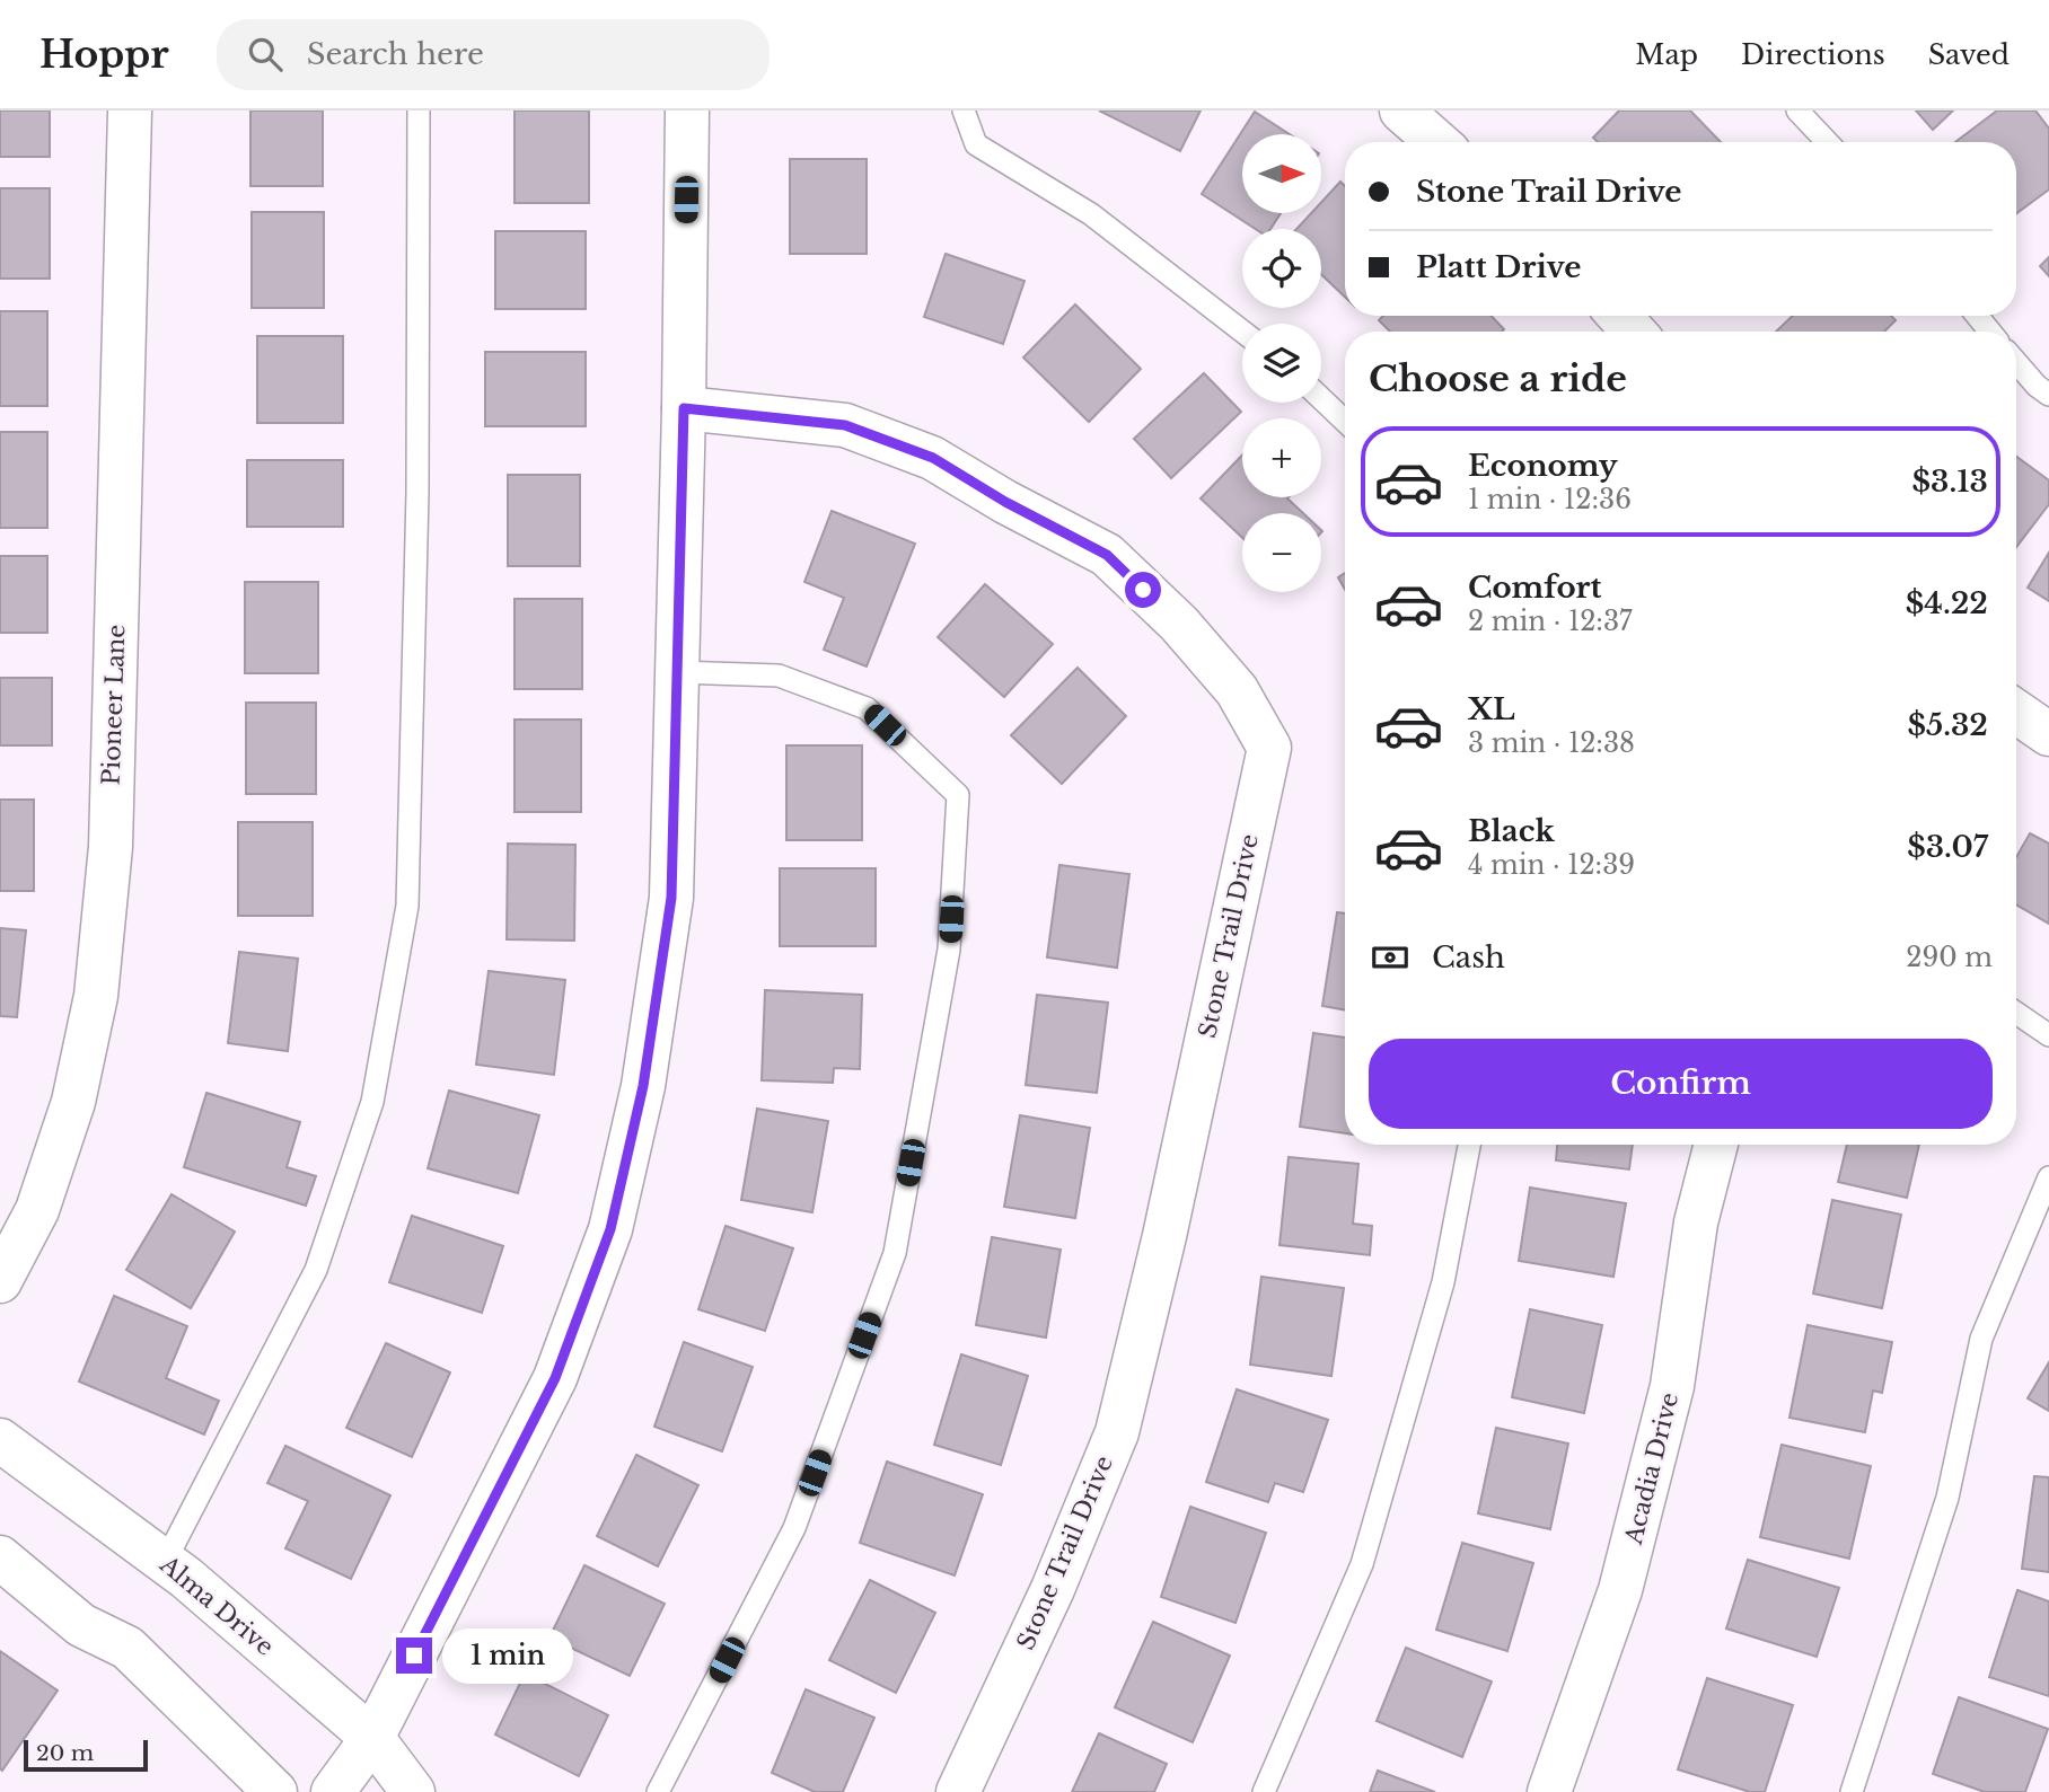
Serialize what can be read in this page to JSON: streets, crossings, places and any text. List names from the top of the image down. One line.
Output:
{"streets":{"street":["Pioneer Lane","Stone Trail Drive","Acadia Drive","Alma Drive"]},"scale_bar":"20 m","north":"right","page":{"header":"Hoppr","search":"Search here","nav":["Map","Directions","Saved"],"map_buttons":["+","−"],"banner":["Stone Trail Drive","Platt Drive"],"heading":"Choose a ride","list":[{"name":"Economy","note":"1 min · 12:36","value":"$3.13"},{"name":"Comfort","note":"2 min · 12:37","value":"$4.22"},{"name":"XL","note":"3 min · 12:38","value":"$5.32"},{"name":"Black","note":"4 min · 12:39","value":"$3.07"}],"pay":["Cash","290 m"],"buttons":"Confirm","bubble":"1 min","scale":"20 m"}}
